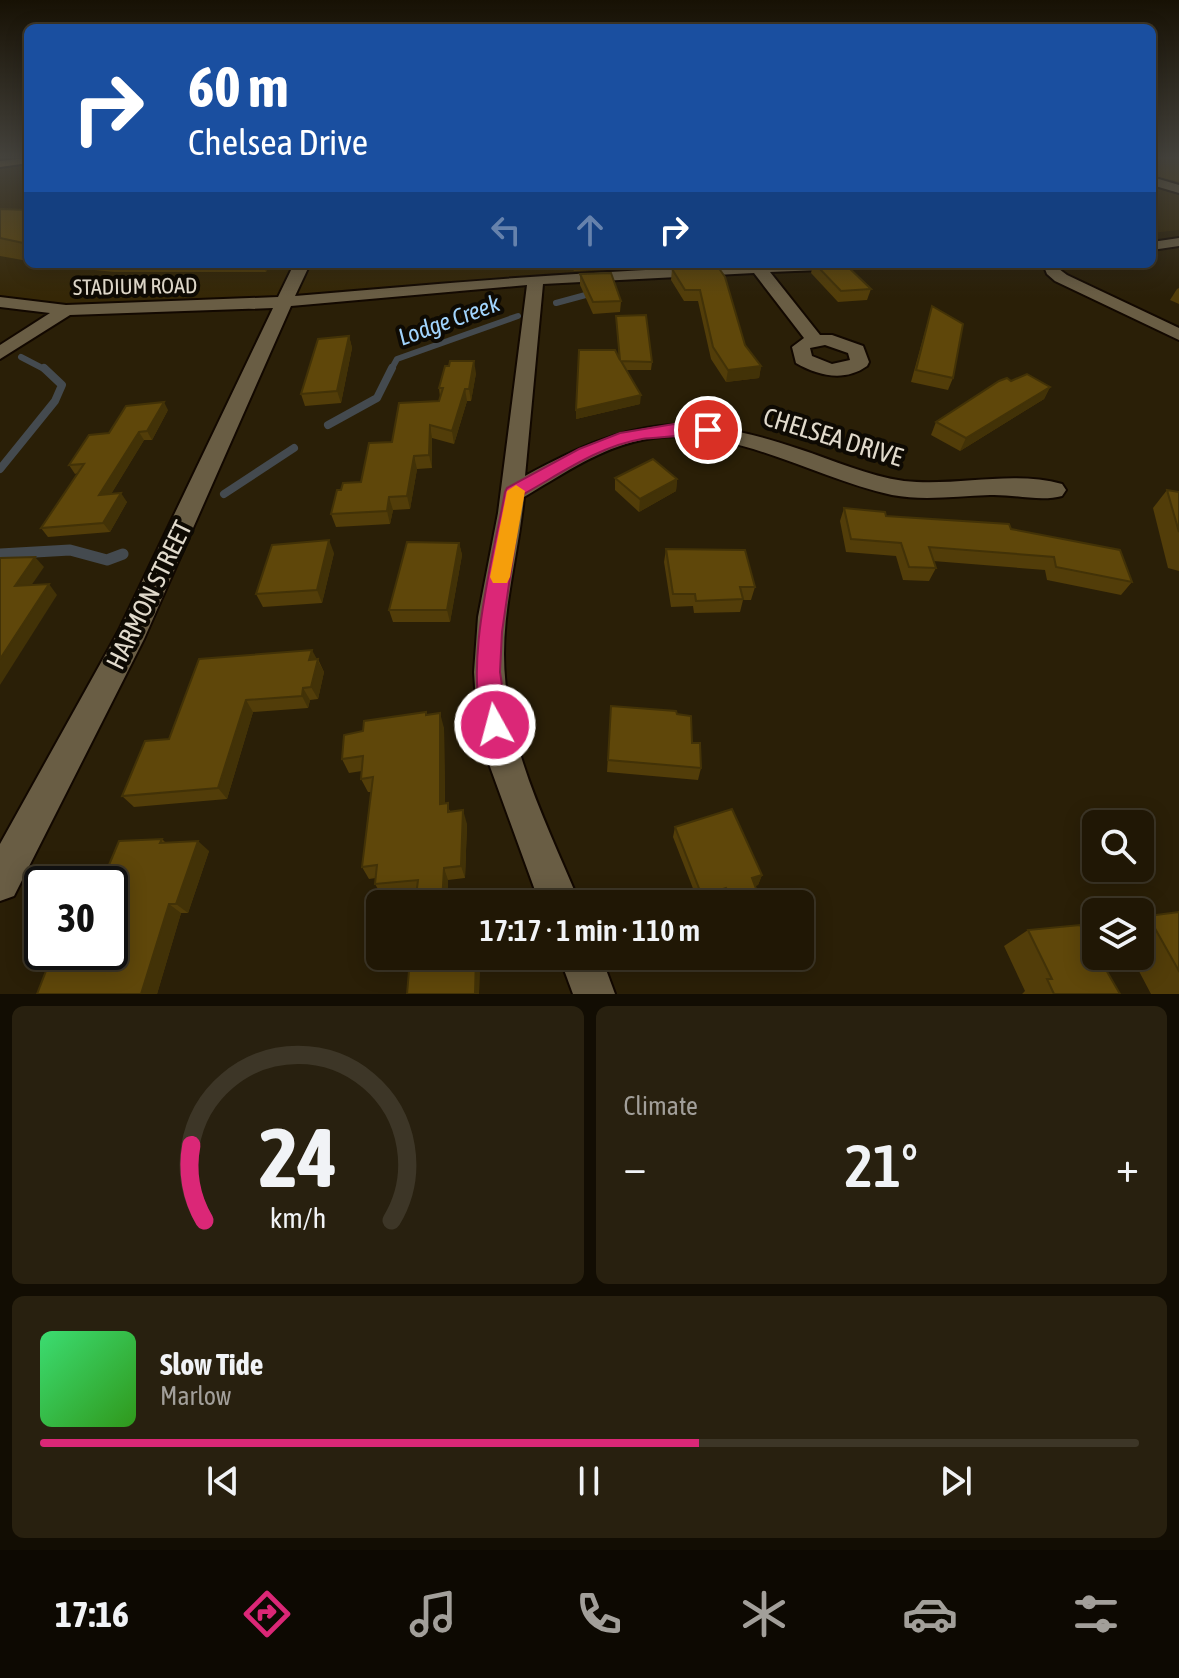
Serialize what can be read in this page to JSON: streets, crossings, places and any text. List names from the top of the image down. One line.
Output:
{"streets":{"street":["STADIUM ROAD","CHELSEA DRIVE","HARMON STREET"]},"crossings":[["STADIUM ROAD","HARMON STREET"]],"water":["Lodge Creek"],"page":{"turn":["60 m","Chelsea Drive"],"limit":"30","trip":"17:17 · 1 min · 110 m","tile":"Climate","heat":["−","21°","+"],"song":["Slow Tide","Marlow"],"tabs":"17:16","gauge":["24","km/h"]}}
